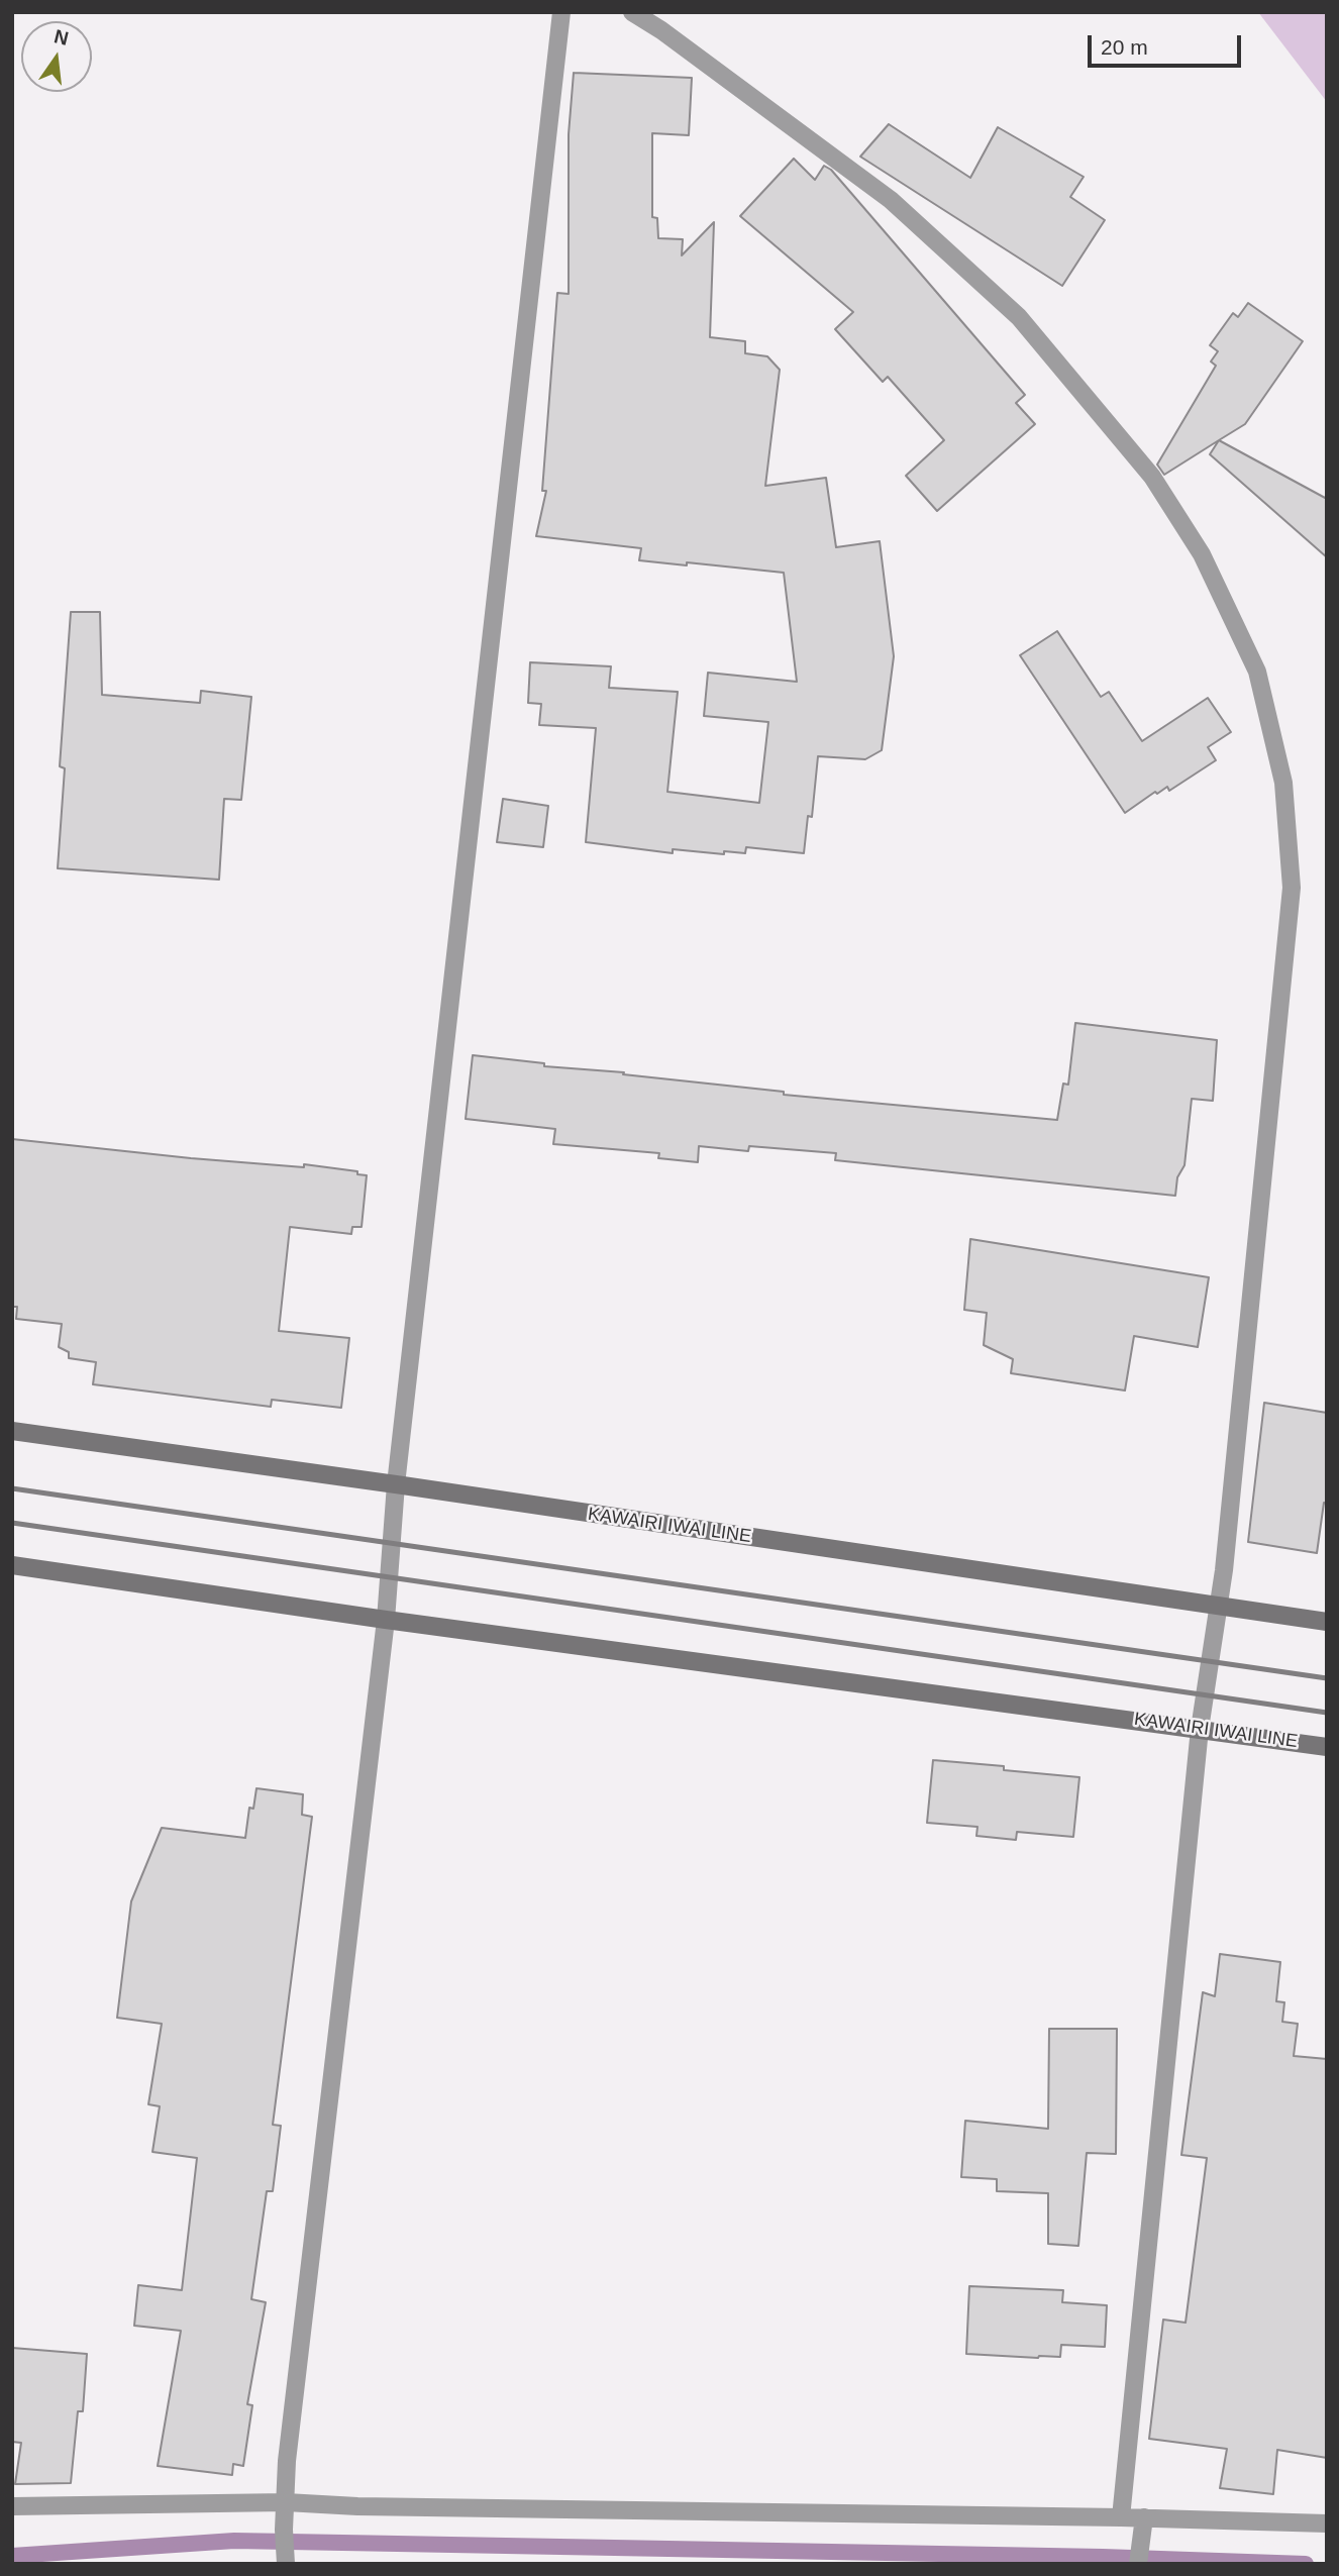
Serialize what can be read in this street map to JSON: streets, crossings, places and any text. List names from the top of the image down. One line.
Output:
{"streets":{"main road":["KAWAIRI IWAI LINE"]},"scale_bar":"20 m","north":"top"}
